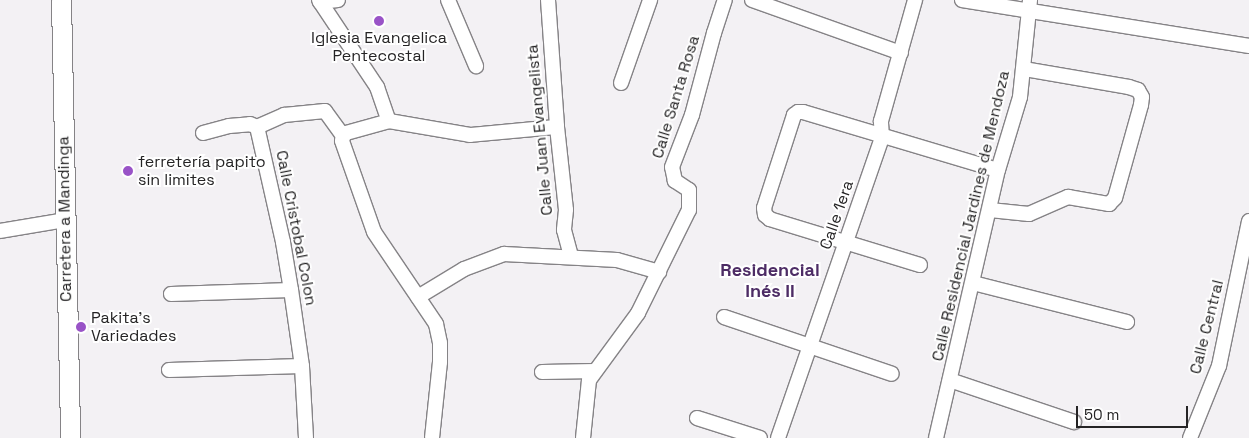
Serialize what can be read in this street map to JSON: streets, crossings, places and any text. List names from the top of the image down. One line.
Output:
{"streets":{"street":["Calle Santa Rosa","Calle Juan Evangelista","Calle 1era","Calle Residencial Jardines de Mendoza","Carretera a Mandinga","Calle Cristobal Colon","Calle Central"]},"districts":["Residencial Inés II"],"places":["Iglesia Evangelica Pentecostal","ferretería papito sin limites","Pakita's Variedades"],"scale_bar":"50 m"}
